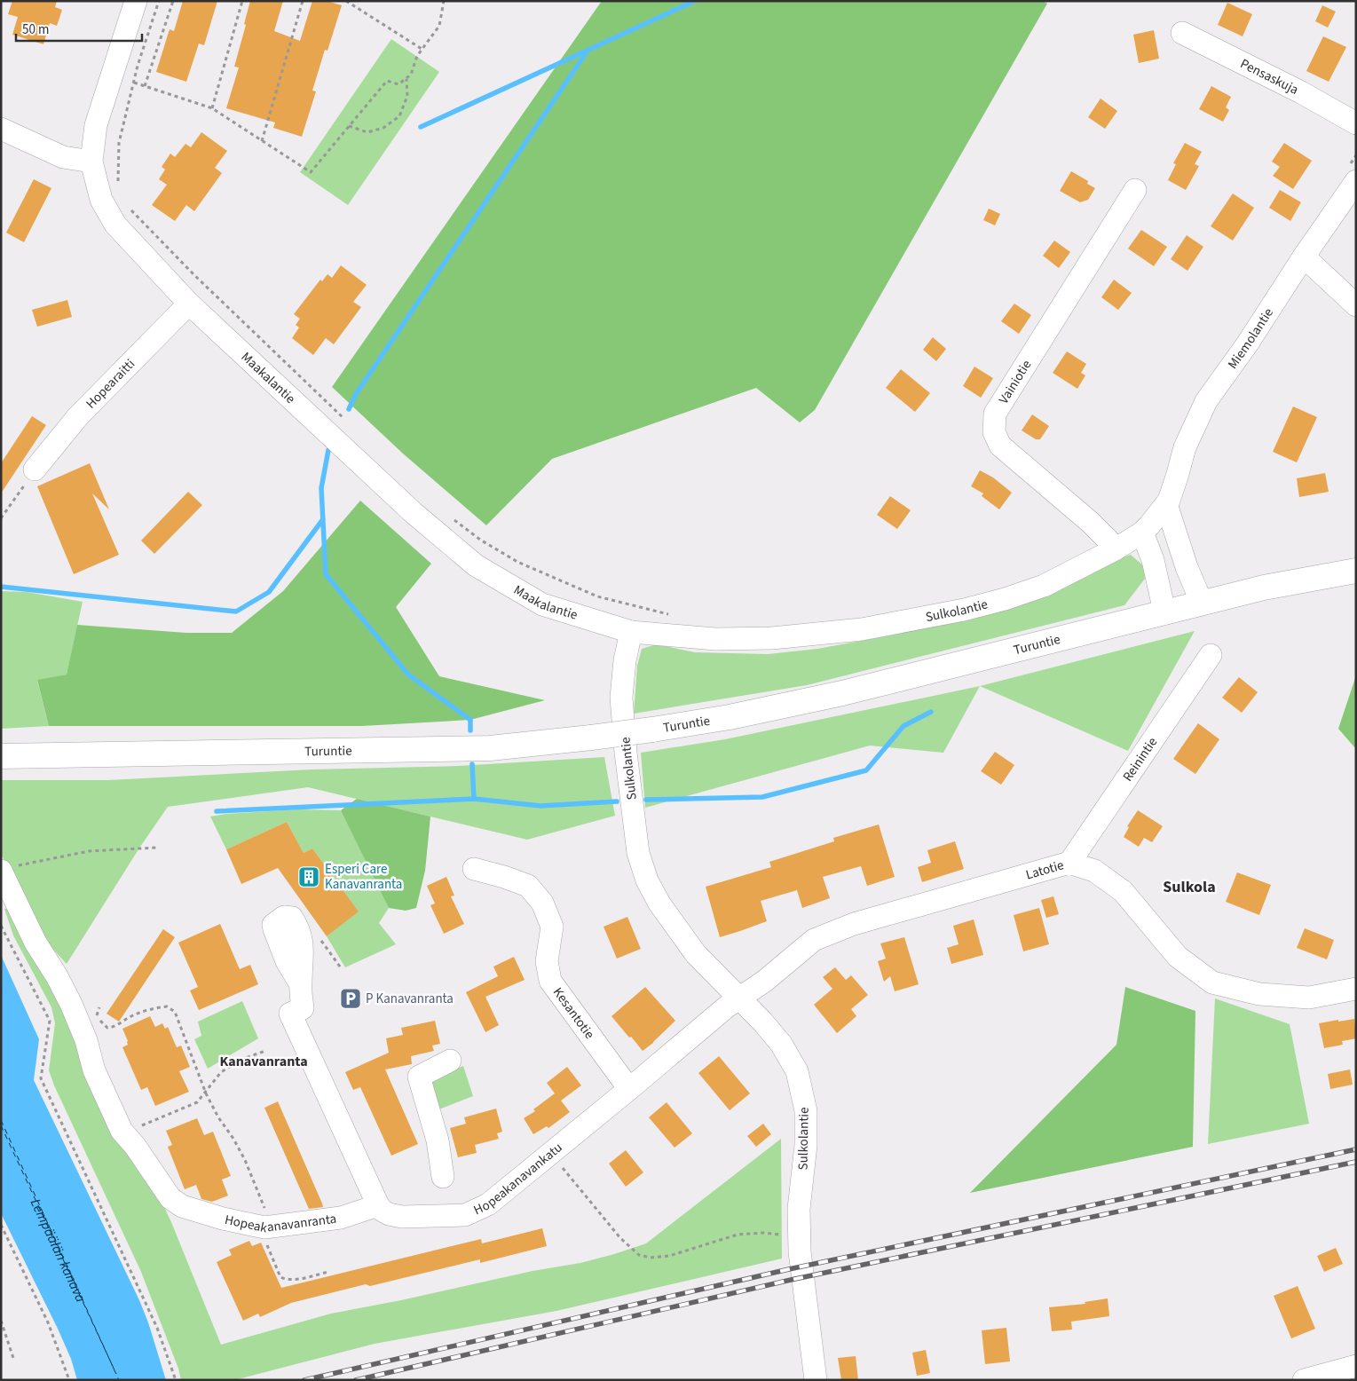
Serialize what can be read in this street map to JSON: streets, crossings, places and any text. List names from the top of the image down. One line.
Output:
{"streets":{"main road":["Turuntie"],"street":["Pensaskuja","Miemolantie","Maakalantie","Vainiotie","Hopearaitti","Sulkolantie","Reinintie","Latotie","Kesantotie","Hopeakanavankatu","Hopeakanavanranta"]},"crossings":[["Miemolantie","Sulkolantie"],["Maakalantie","Hopearaitti"],["Maakalantie","Sulkolantie"],["Vainiotie","Sulkolantie"],["Sulkolantie","Latotie"],["Sulkolantie","Hopeakanavankatu"],["Reinintie","Latotie"],["Latotie","Hopeakanavankatu"],["Kesantotie","Hopeakanavankatu"],["Hopeakanavankatu","Hopeakanavanranta"]],"districts":["Sulkola","Kanavanranta"],"water":["Lempäälän kanava"],"places":{"building":["Esperi Care Kanavanranta"],"parking":["P Kanavanranta"]},"scale_bar":"50 m"}
